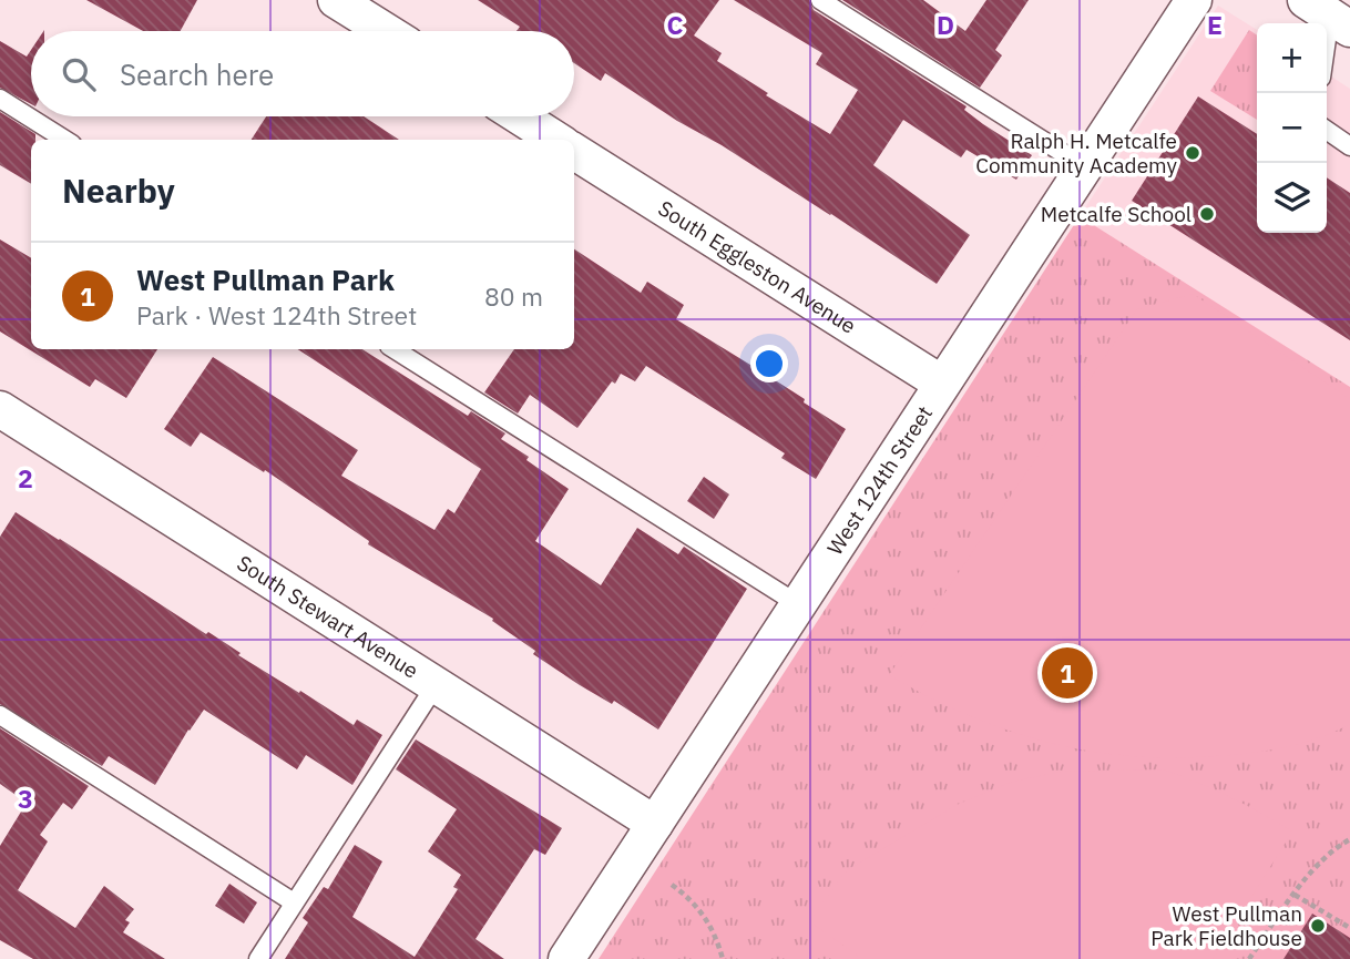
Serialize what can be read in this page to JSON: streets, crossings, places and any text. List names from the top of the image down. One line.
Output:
{"streets":{"street":["South Eggleston Avenue","West 124th Street","South Stewart Avenue"]},"crossings":[["South Eggleston Avenue","West 124th Street"],["West 124th Street","South Stewart Avenue"]],"places":["Ralph H. Metcalfe Community Academy","Metcalfe School","West Pullman Park Fieldhouse"],"page":{"map_buttons":["+","−"],"search":"Search here","heading":"Nearby","list":[{"mark":"1","name":"West Pullman Park","note":"Park · West 124th Street","value":"80 m"}],"pins":"1"},"grid":{"columns":["C","D","E"],"rows":["2","3"]}}
